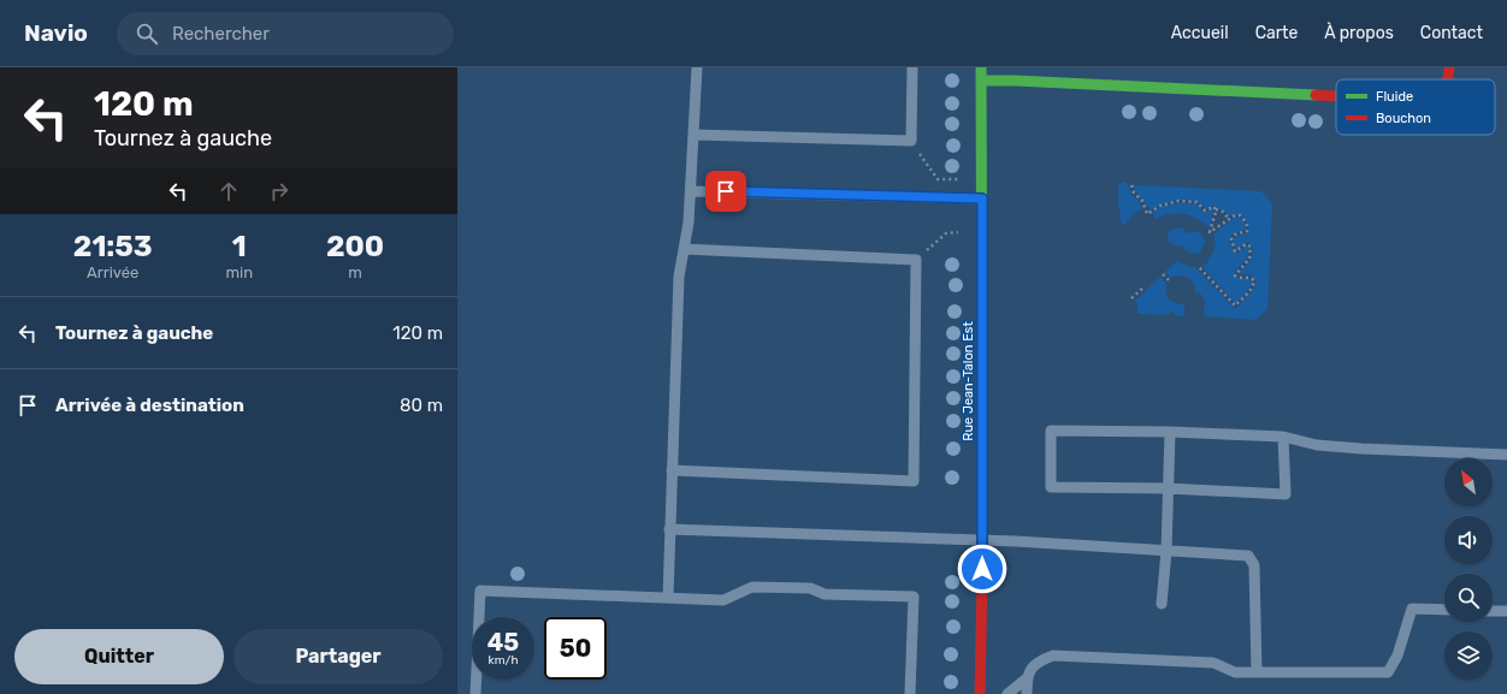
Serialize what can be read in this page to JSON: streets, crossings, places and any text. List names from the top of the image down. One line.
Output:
{"streets":{"main road":["Rue Jean-Talon Est"]},"legend":["Fluide","Bouchon"],"north":"top left","page":{"header":"Navio","search":"Rechercher","nav":["Accueil","Carte","À propos","Contact"],"turn":["120 m","Tournez à gauche"],"eta":["21:53","Arrivée","1","min","200","m"],"list":[{"name":"Tournez à gauche","value":"120 m"},{"name":"Arrivée à destination","value":"80 m"}],"speed":"45 km/h","limit":"50","buttons":["Quitter","Partager"]}}
